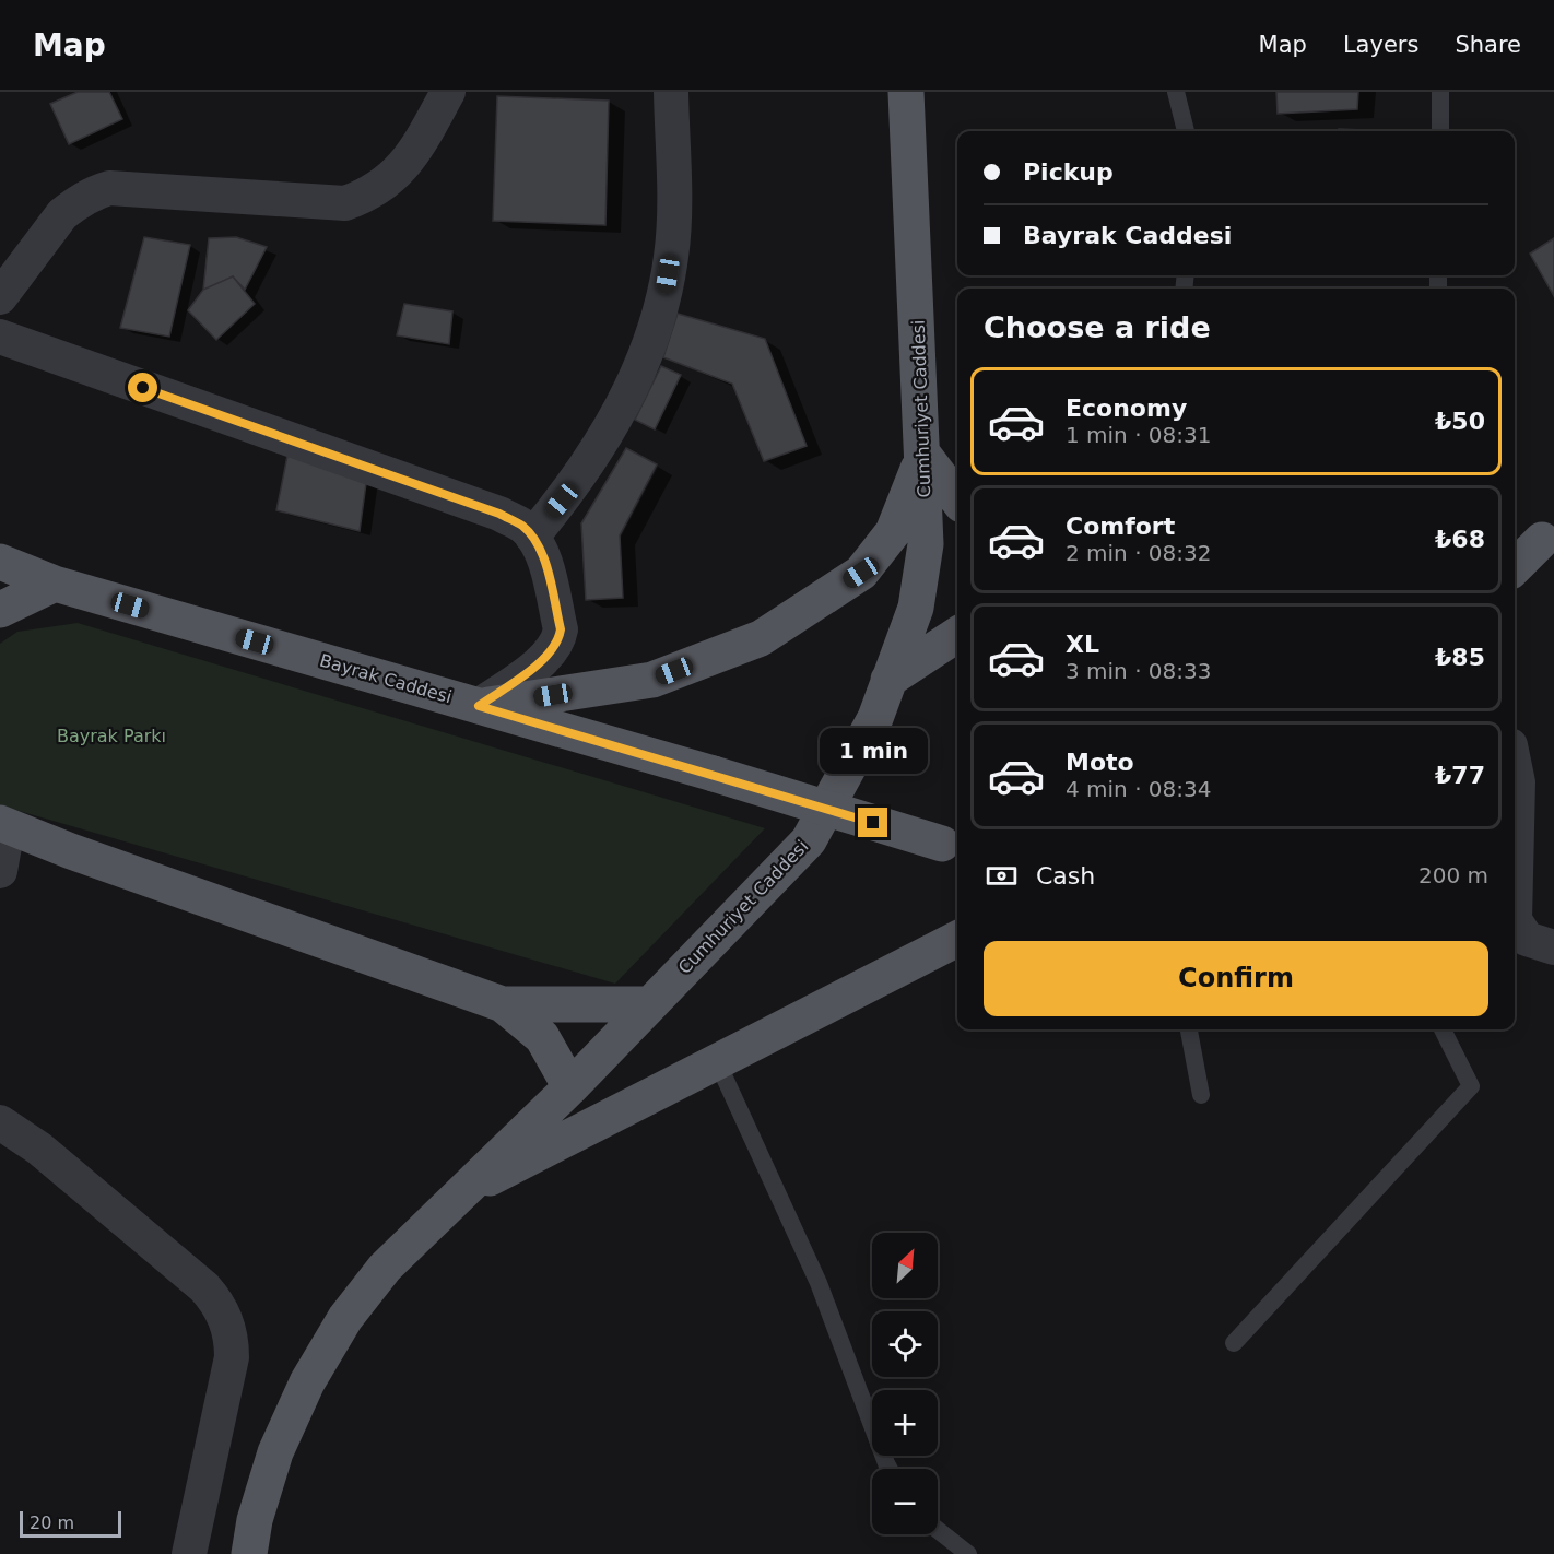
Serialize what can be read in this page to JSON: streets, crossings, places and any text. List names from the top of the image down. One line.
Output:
{"streets":{"main road":["Cumhuriyet Caddesi","Bayrak Caddesi"]},"parks":["Bayrak Parkı"],"scale_bar":"20 m","north":"top right","page":{"header":"Map","nav":["Map","Layers","Share"],"banner":["Pickup","Bayrak Caddesi"],"heading":"Choose a ride","list":[{"name":"Economy","note":"1 min · 08:31","value":"₺50"},{"name":"Comfort","note":"2 min · 08:32","value":"₺68"},{"name":"XL","note":"3 min · 08:33","value":"₺85"},{"name":"Moto","note":"4 min · 08:34","value":"₺77"}],"bubble":"1 min","pay":["Cash","200 m"],"buttons":"Confirm","map_buttons":["+","−"],"scale":"20 m"}}
